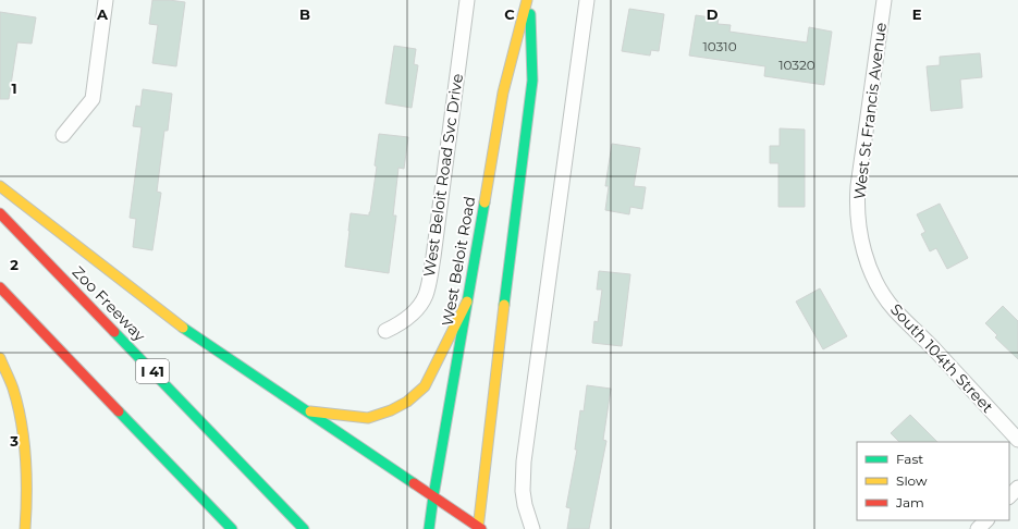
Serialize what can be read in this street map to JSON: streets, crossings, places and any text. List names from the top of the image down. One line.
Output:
{"streets":{"main road":["West Beloit Road","Zoo Freeway","I 41"],"street":["West St Francis Avenue","West Beloit Road Svc Drive","South 104th Street"]},"crossings":[["West St Francis Avenue","South 104th Street"]],"house_numbers":["10310","10320"],"legend":["Fast","Slow","Jam"],"grid":{"columns":["A","B","C","D","E"],"rows":["1","2","3"]}}
